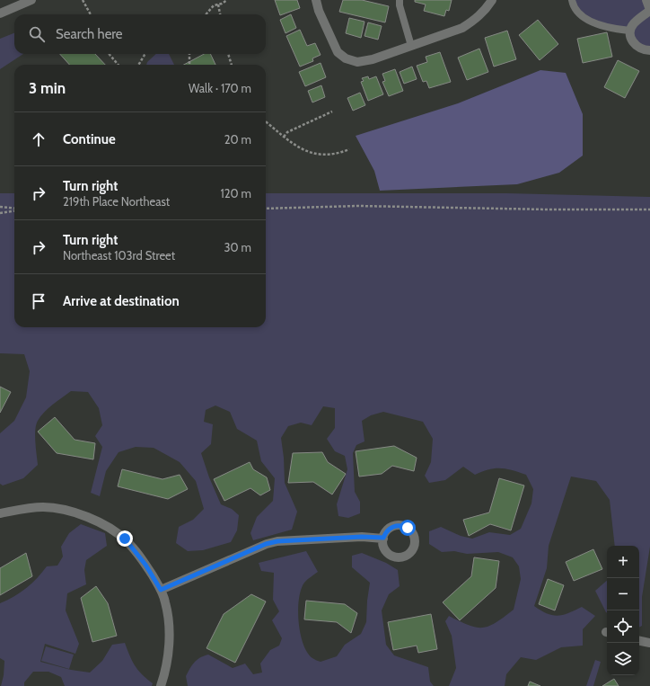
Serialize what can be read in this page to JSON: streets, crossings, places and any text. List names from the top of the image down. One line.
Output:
{"page":{"search":"Search here","heading":["3 min","Walk · 170 m"],"list":[["Continue","20 m"],["Turn right","219th Place Northeast","120 m"],["Turn right","Northeast 103rd Street","30 m"],"Arrive at destination"],"map_buttons":["+","−"]}}
